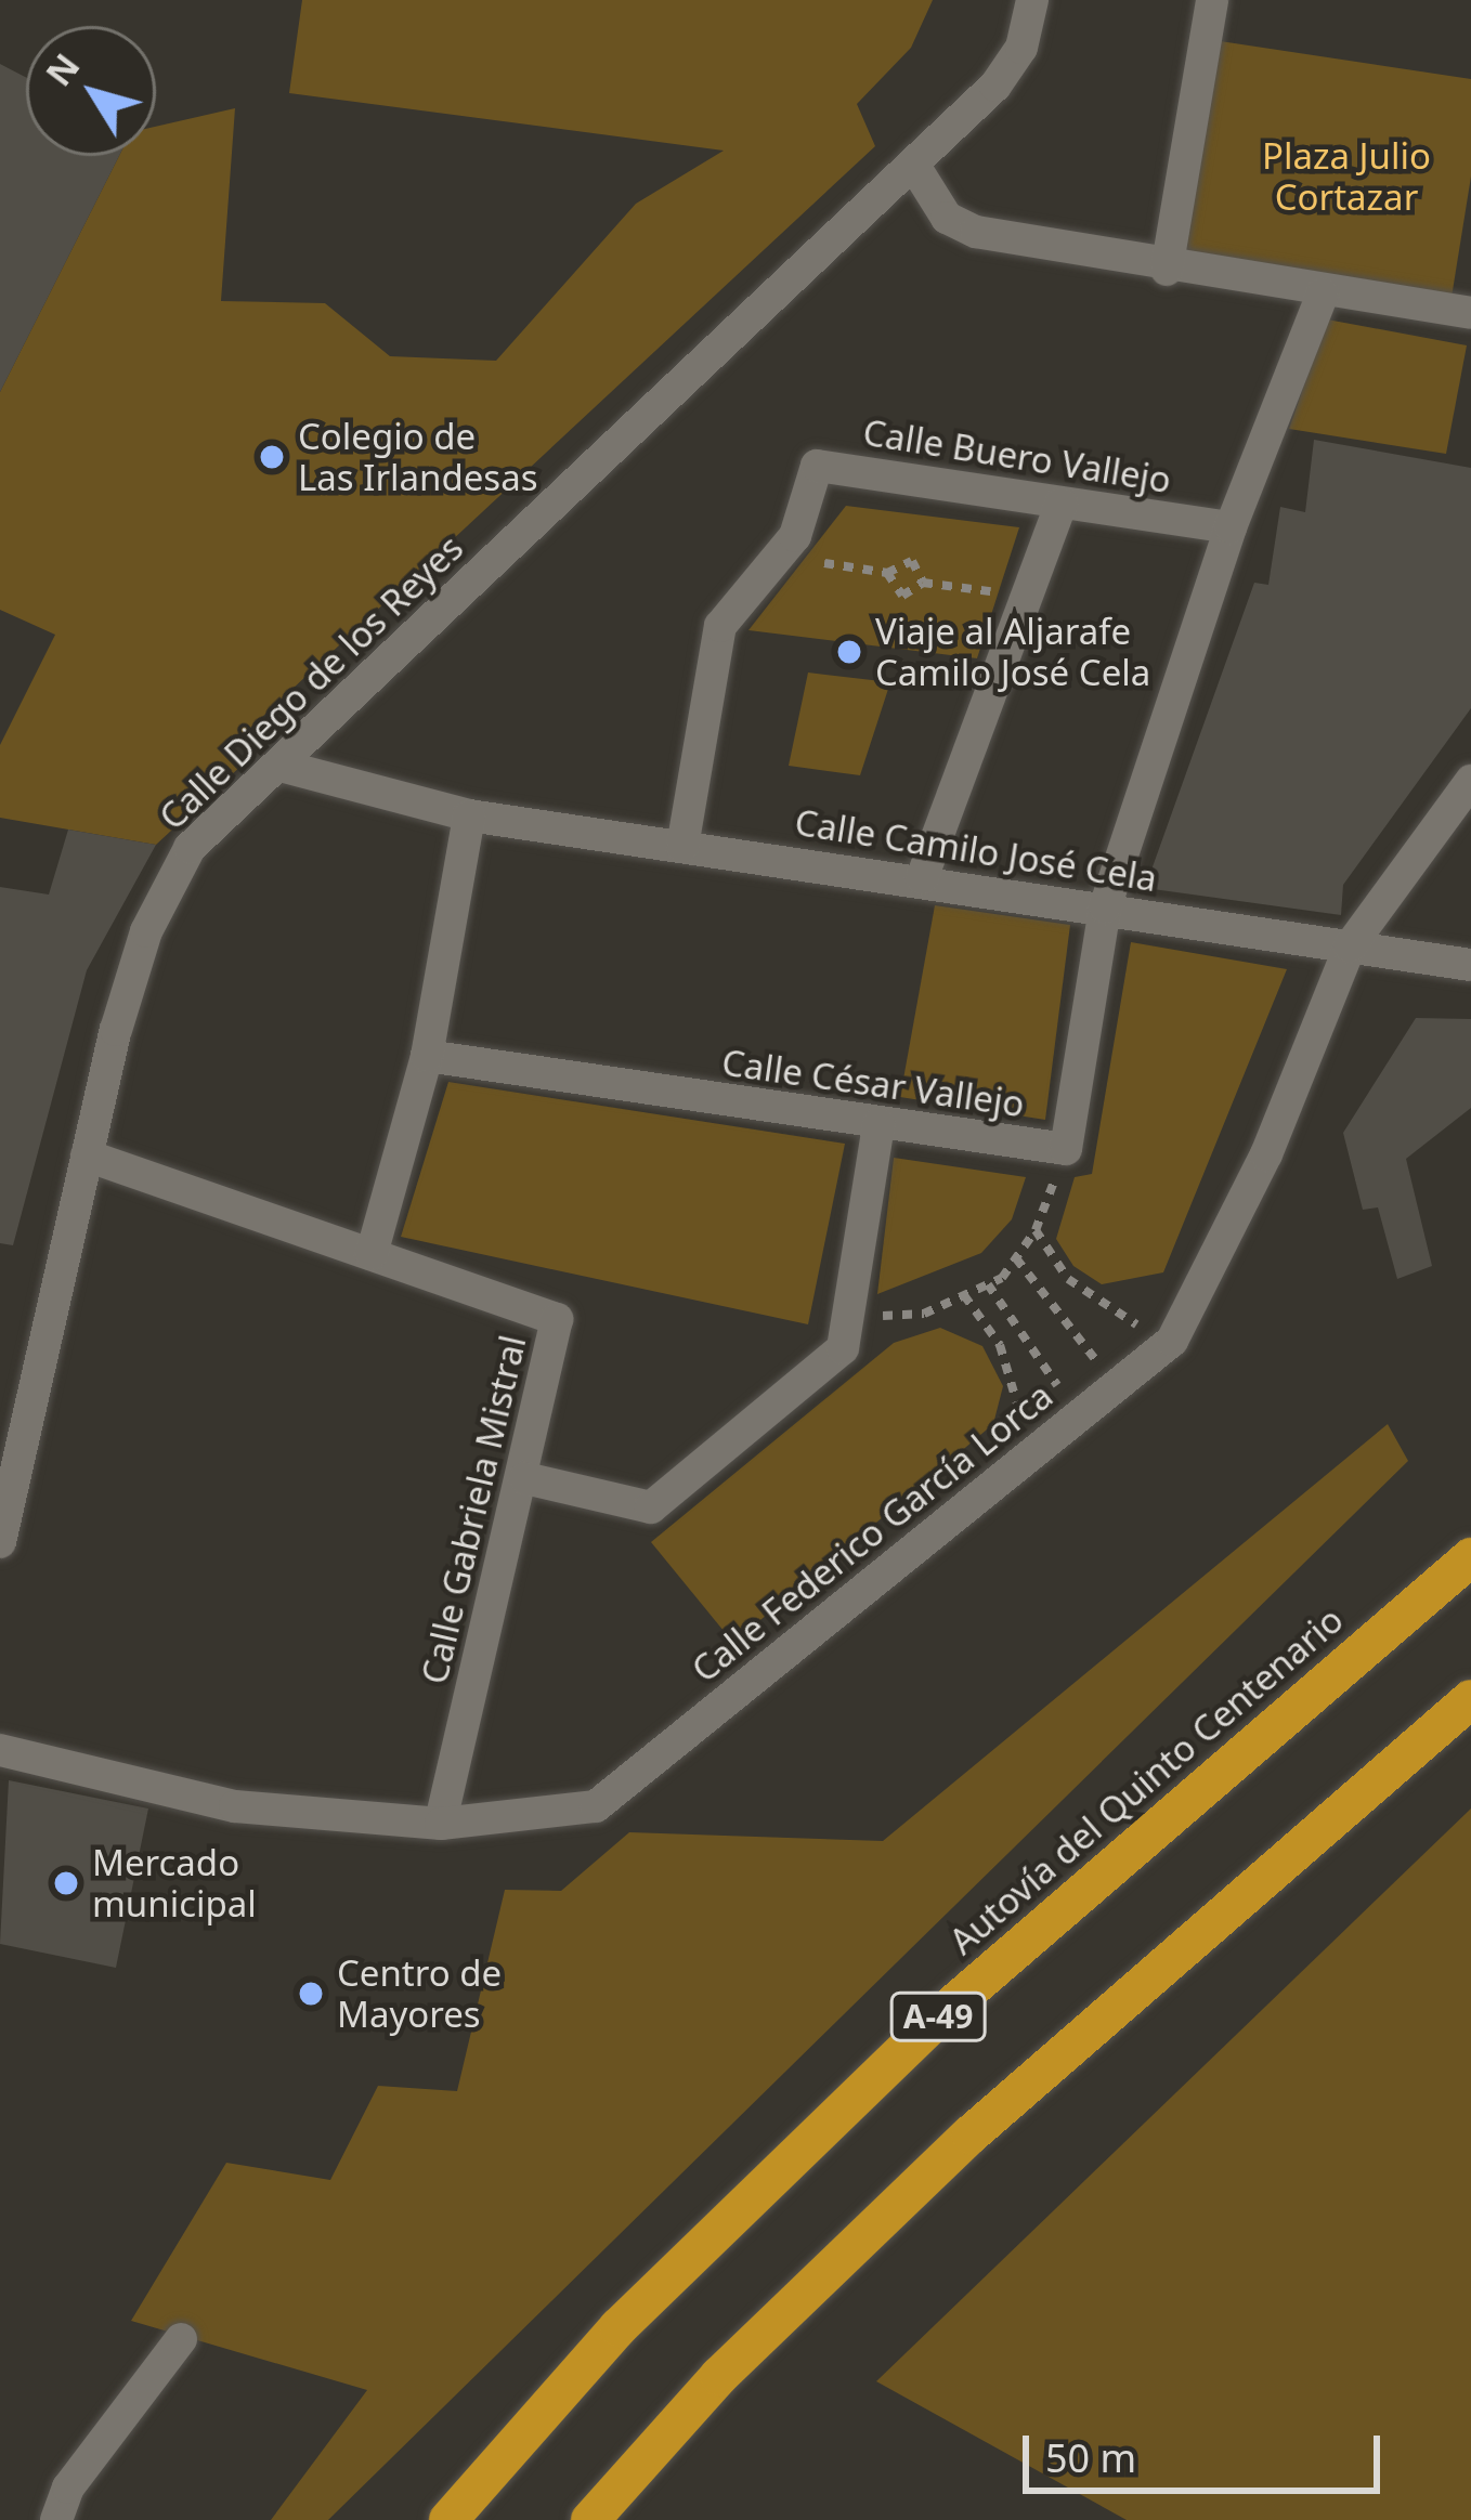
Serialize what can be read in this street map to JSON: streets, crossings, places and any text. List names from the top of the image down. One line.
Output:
{"streets":{"highway":["Autovía del Quinto Centenario","A-49"],"street":["Calle Buero Vallejo","Calle Diego de los Reyes","Calle Camilo José Cela","Calle César Vallejo","Calle Gabriela Mistral","Calle Federico García Lorca"]},"crossings":[["Calle Buero Vallejo","Calle Camilo José Cela"],["Calle Diego de los Reyes","Calle Camilo José Cela"],["Calle Diego de los Reyes","Calle Gabriela Mistral"],["Calle Camilo José Cela","Calle César Vallejo"],["Calle Camilo José Cela","Calle Federico García Lorca"],["Calle Gabriela Mistral","Calle Federico García Lorca"]],"parks":["Plaza Julio Cortazar"],"places":["Colegio de Las Irlandesas","Viaje al Aljarafe Camilo José Cela","Mercado municipal","Centro de Mayores"],"scale_bar":"50 m","north":"top left"}
